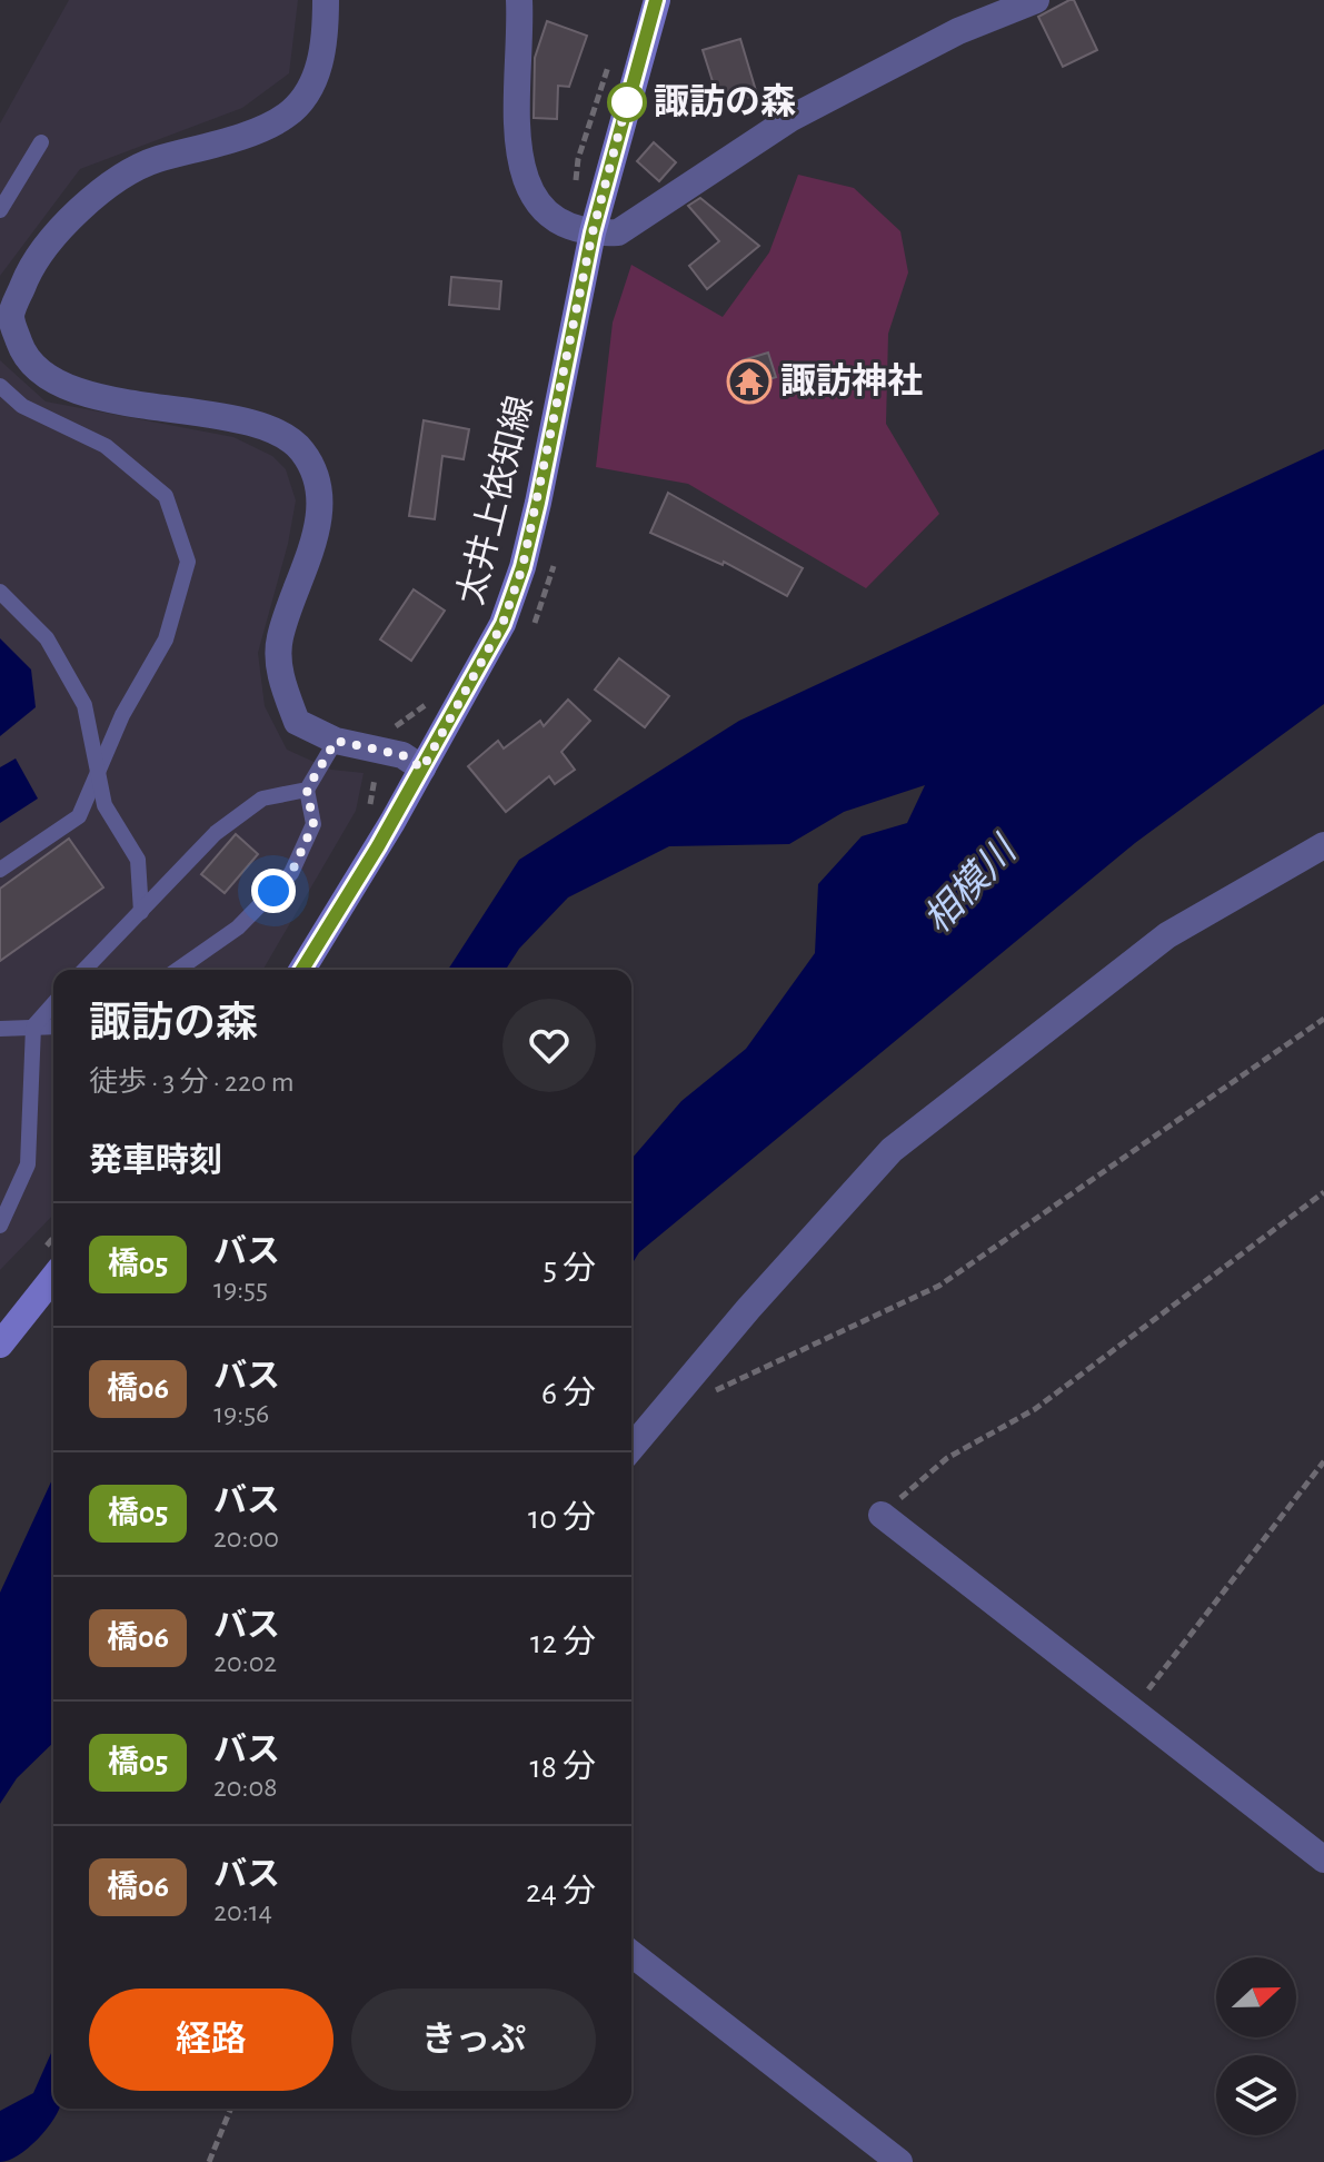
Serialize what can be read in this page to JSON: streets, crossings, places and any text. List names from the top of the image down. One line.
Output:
{"streets":{"main road":["太井上依知線"]},"water":["相模川"],"places":{"other":["諏訪の森"],"temple":["諏訪神社"]},"lines":["bus line 橋05"],"north":"right","page":{"heading":[["諏訪の森","徒歩 · 3 分 · 220 m"],"発車時刻"],"list":[{"mark":"橋05","name":"バス","note":"19:55","value":"5 分"},{"mark":"橋06","name":"バス","note":"19:56","value":"6 分"},{"mark":"橋05","name":"バス","note":"20:00","value":"10 分"},{"mark":"橋06","name":"バス","note":"20:02","value":"12 分"},{"mark":"橋05","name":"バス","note":"20:08","value":"18 分"},{"mark":"橋06","name":"バス","note":"20:14","value":"24 分"}],"buttons":["経路","きっぷ"]}}
